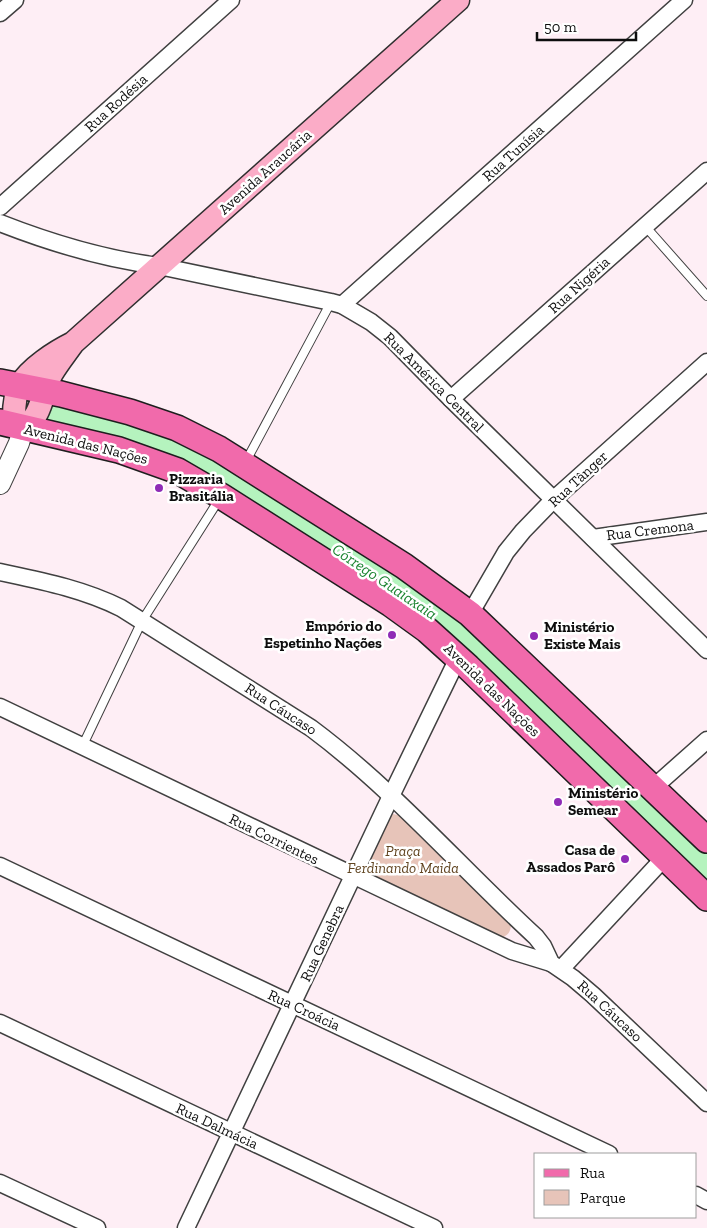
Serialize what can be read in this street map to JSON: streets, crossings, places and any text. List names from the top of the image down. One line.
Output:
{"streets":{"main road":["Avenida Araucária","Avenida das Nações"],"street":["Rua Rodésia","Rua Tunísia","Rua Nigéria","Rua América Central","Rua Tânger","Rua Cremona","Rua Cáucaso","Rua Corrientes","Rua Genebra","Rua Croácia","Rua Dalmácia"]},"crossings":[["Rua Tunísia","Rua América Central"],["Avenida Araucária","Rua América Central"],["Avenida Araucária","Avenida das Nações"],["Rua Nigéria","Rua América Central"],["Rua América Central","Rua Tânger"],["Rua América Central","Rua Cremona"],["Avenida das Nações","Rua Genebra"],["Rua Cáucaso","Rua Corrientes"],["Rua Cáucaso","Rua Genebra"],["Rua Corrientes","Rua Genebra"],["Rua Genebra","Rua Croácia"],["Rua Genebra","Rua Dalmácia"]],"water":["Córrego Guaiaxaia"],"parks":["Praça Ferdinando Maida"],"places":["Pizzaria Brasitália","Empório do Espetinho Nações","Ministério Existe Mais","Ministério Semear","Casa de Assados Parô"],"legend":["Rua","Parque"],"scale_bar":"50 m"}
